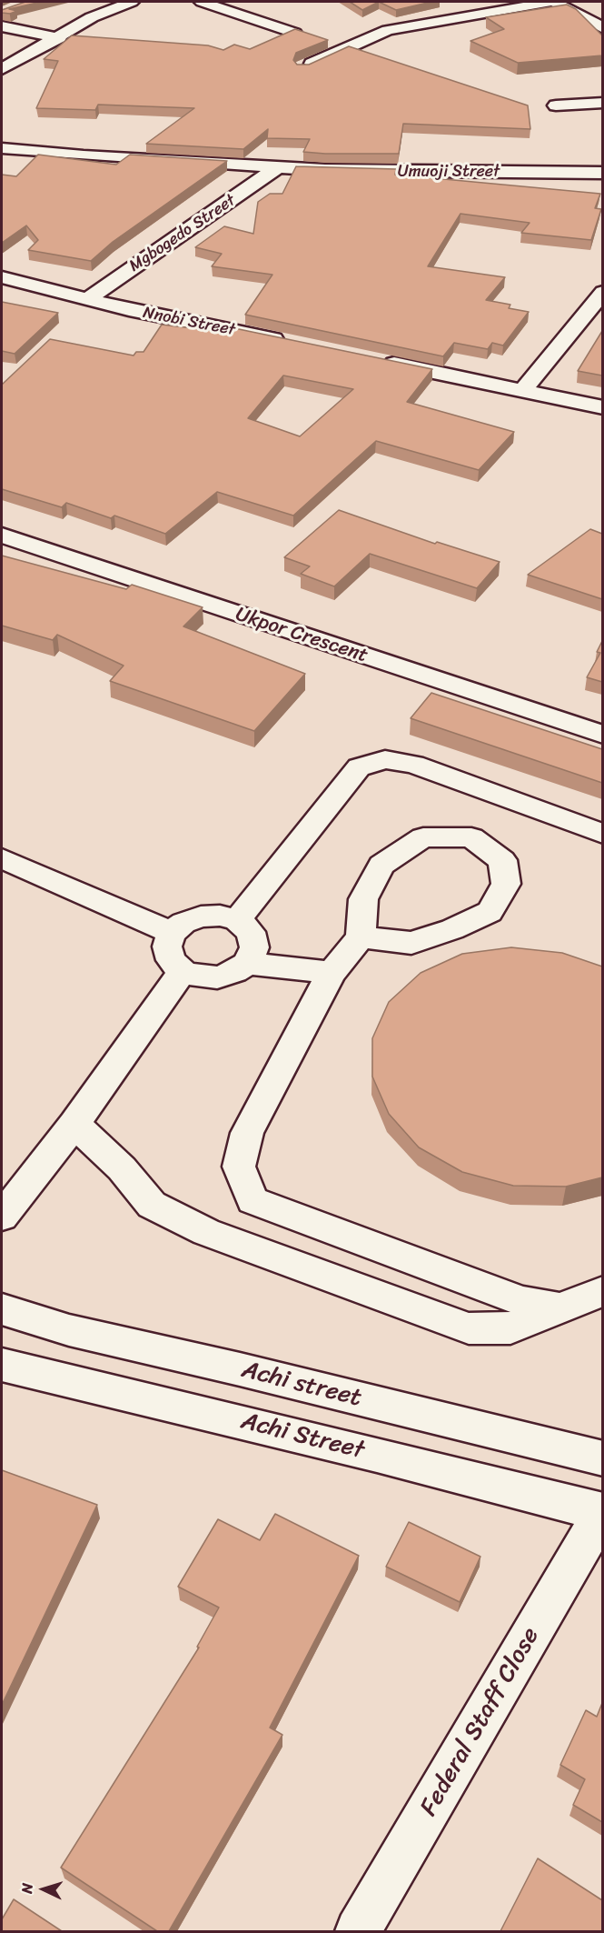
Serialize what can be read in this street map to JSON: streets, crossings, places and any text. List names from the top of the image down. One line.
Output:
{"streets":{"street":["Umuoji Street","Mgbogedo Street","Nnobi Street","Ukpor Crescent","Achi street","Achi Street","Federal Staff Close"]},"crossings":[["Umuoji Street","Mgbogedo Street"],["Mgbogedo Street","Nnobi Street"],["Achi Street","Federal Staff Close"]],"north":"left"}
